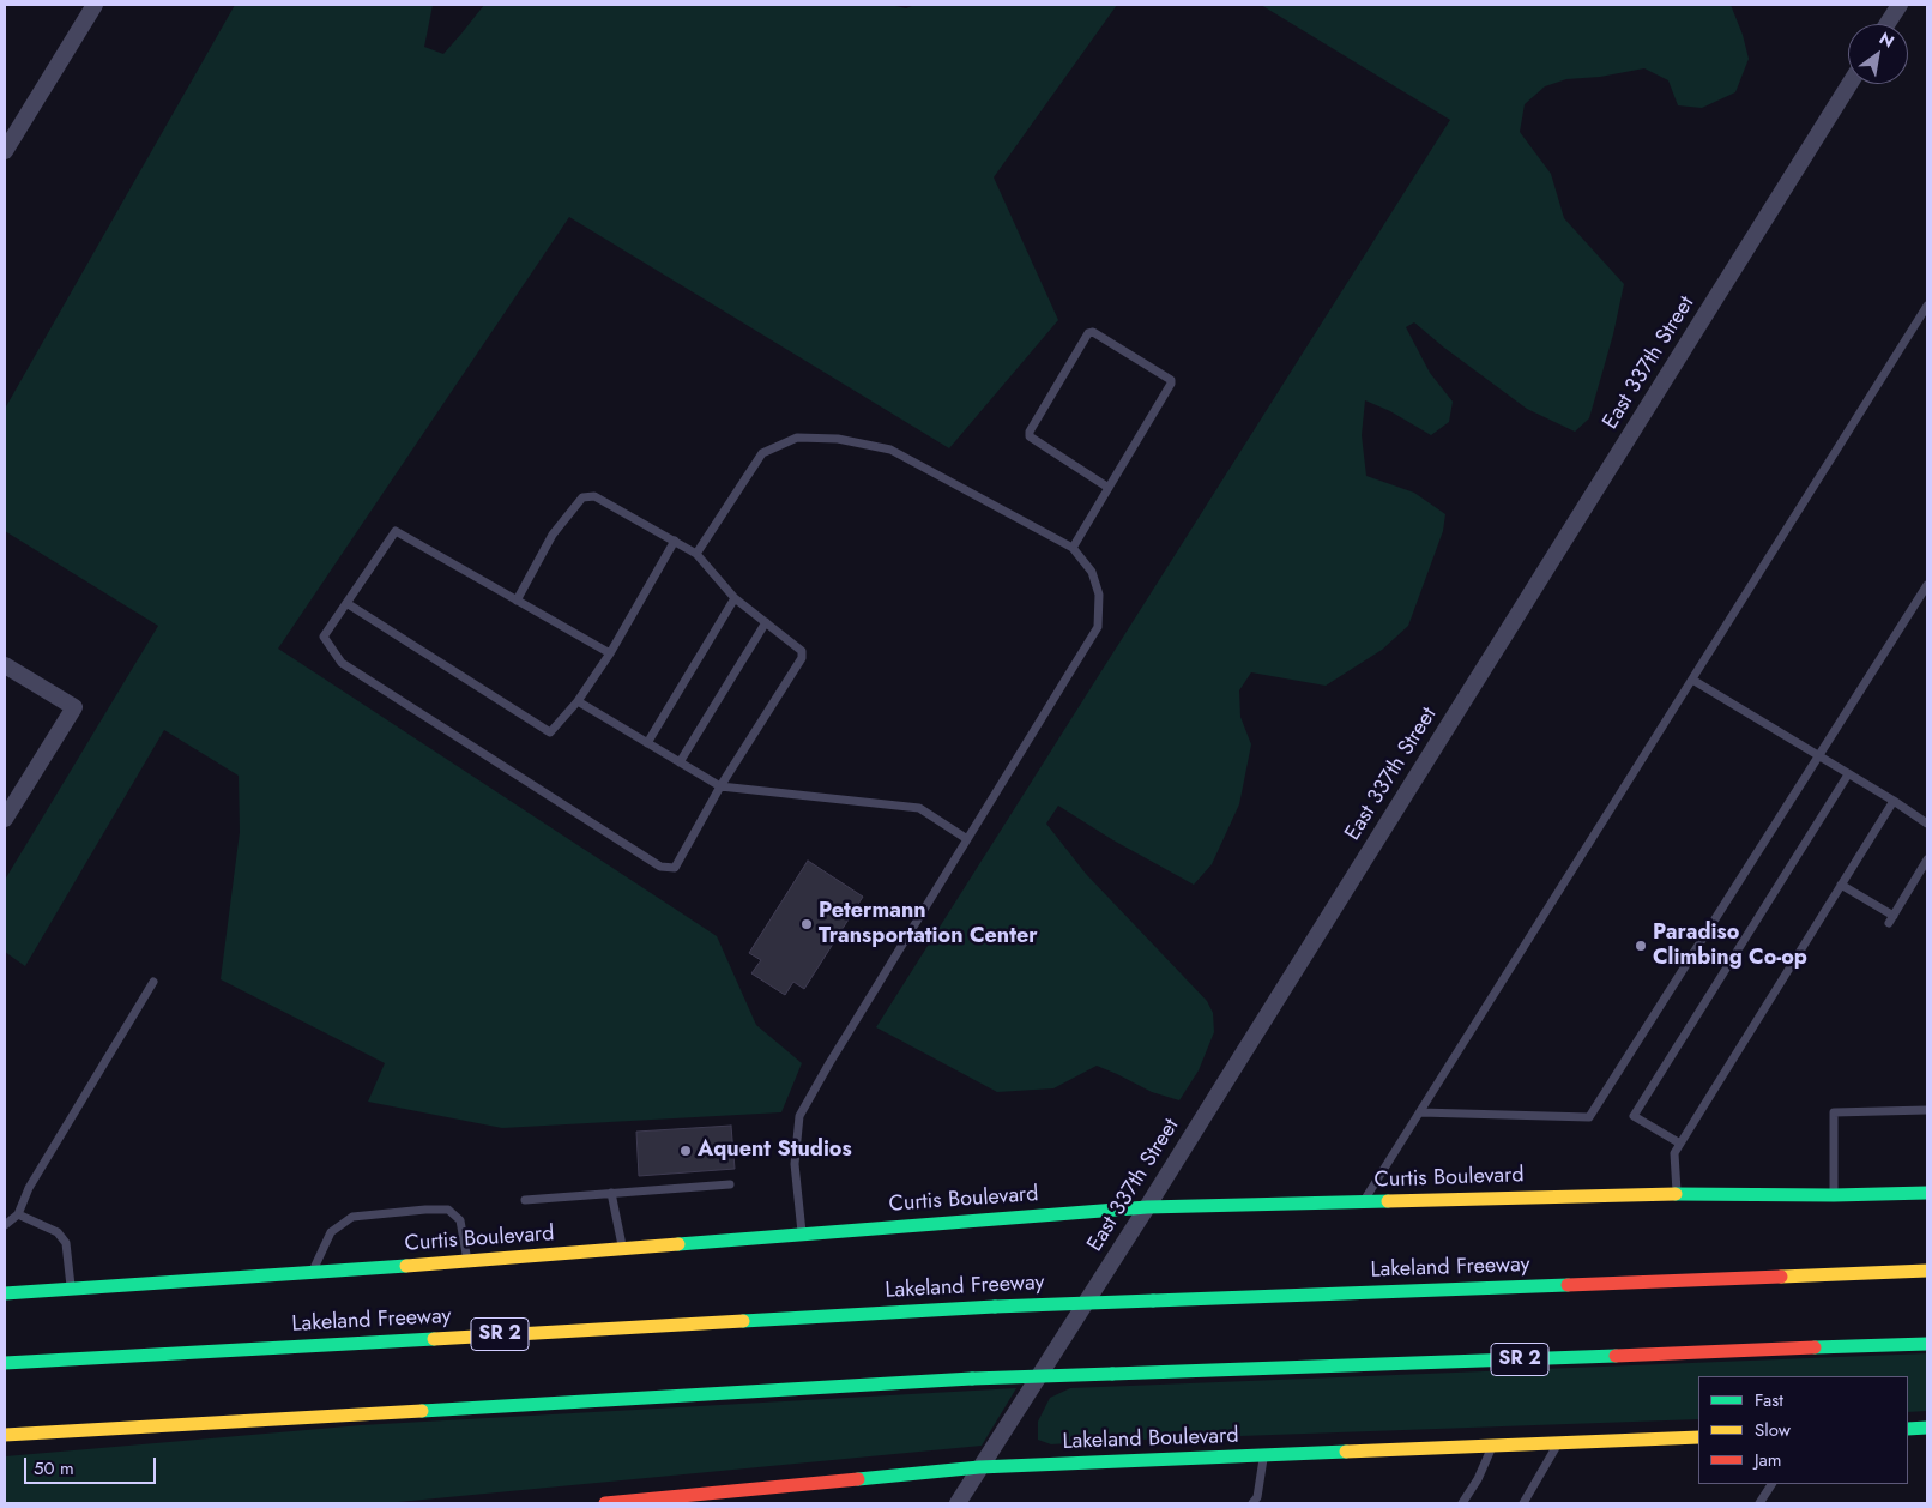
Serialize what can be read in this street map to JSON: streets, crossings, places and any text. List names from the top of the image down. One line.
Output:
{"streets":{"main road":["Curtis Boulevard","Lakeland Freeway","SR 2","Lakeland Boulevard"],"street":["East 337th Street"]},"crossings":[["East 337th Street","Curtis Boulevard"],["East 337th Street","Lakeland Boulevard"]],"places":["Petermann Transportation Center","Paradiso Climbing Co-op","Aquent Studios"],"legend":["Fast","Slow","Jam"],"scale_bar":"50 m","north":"top right"}
